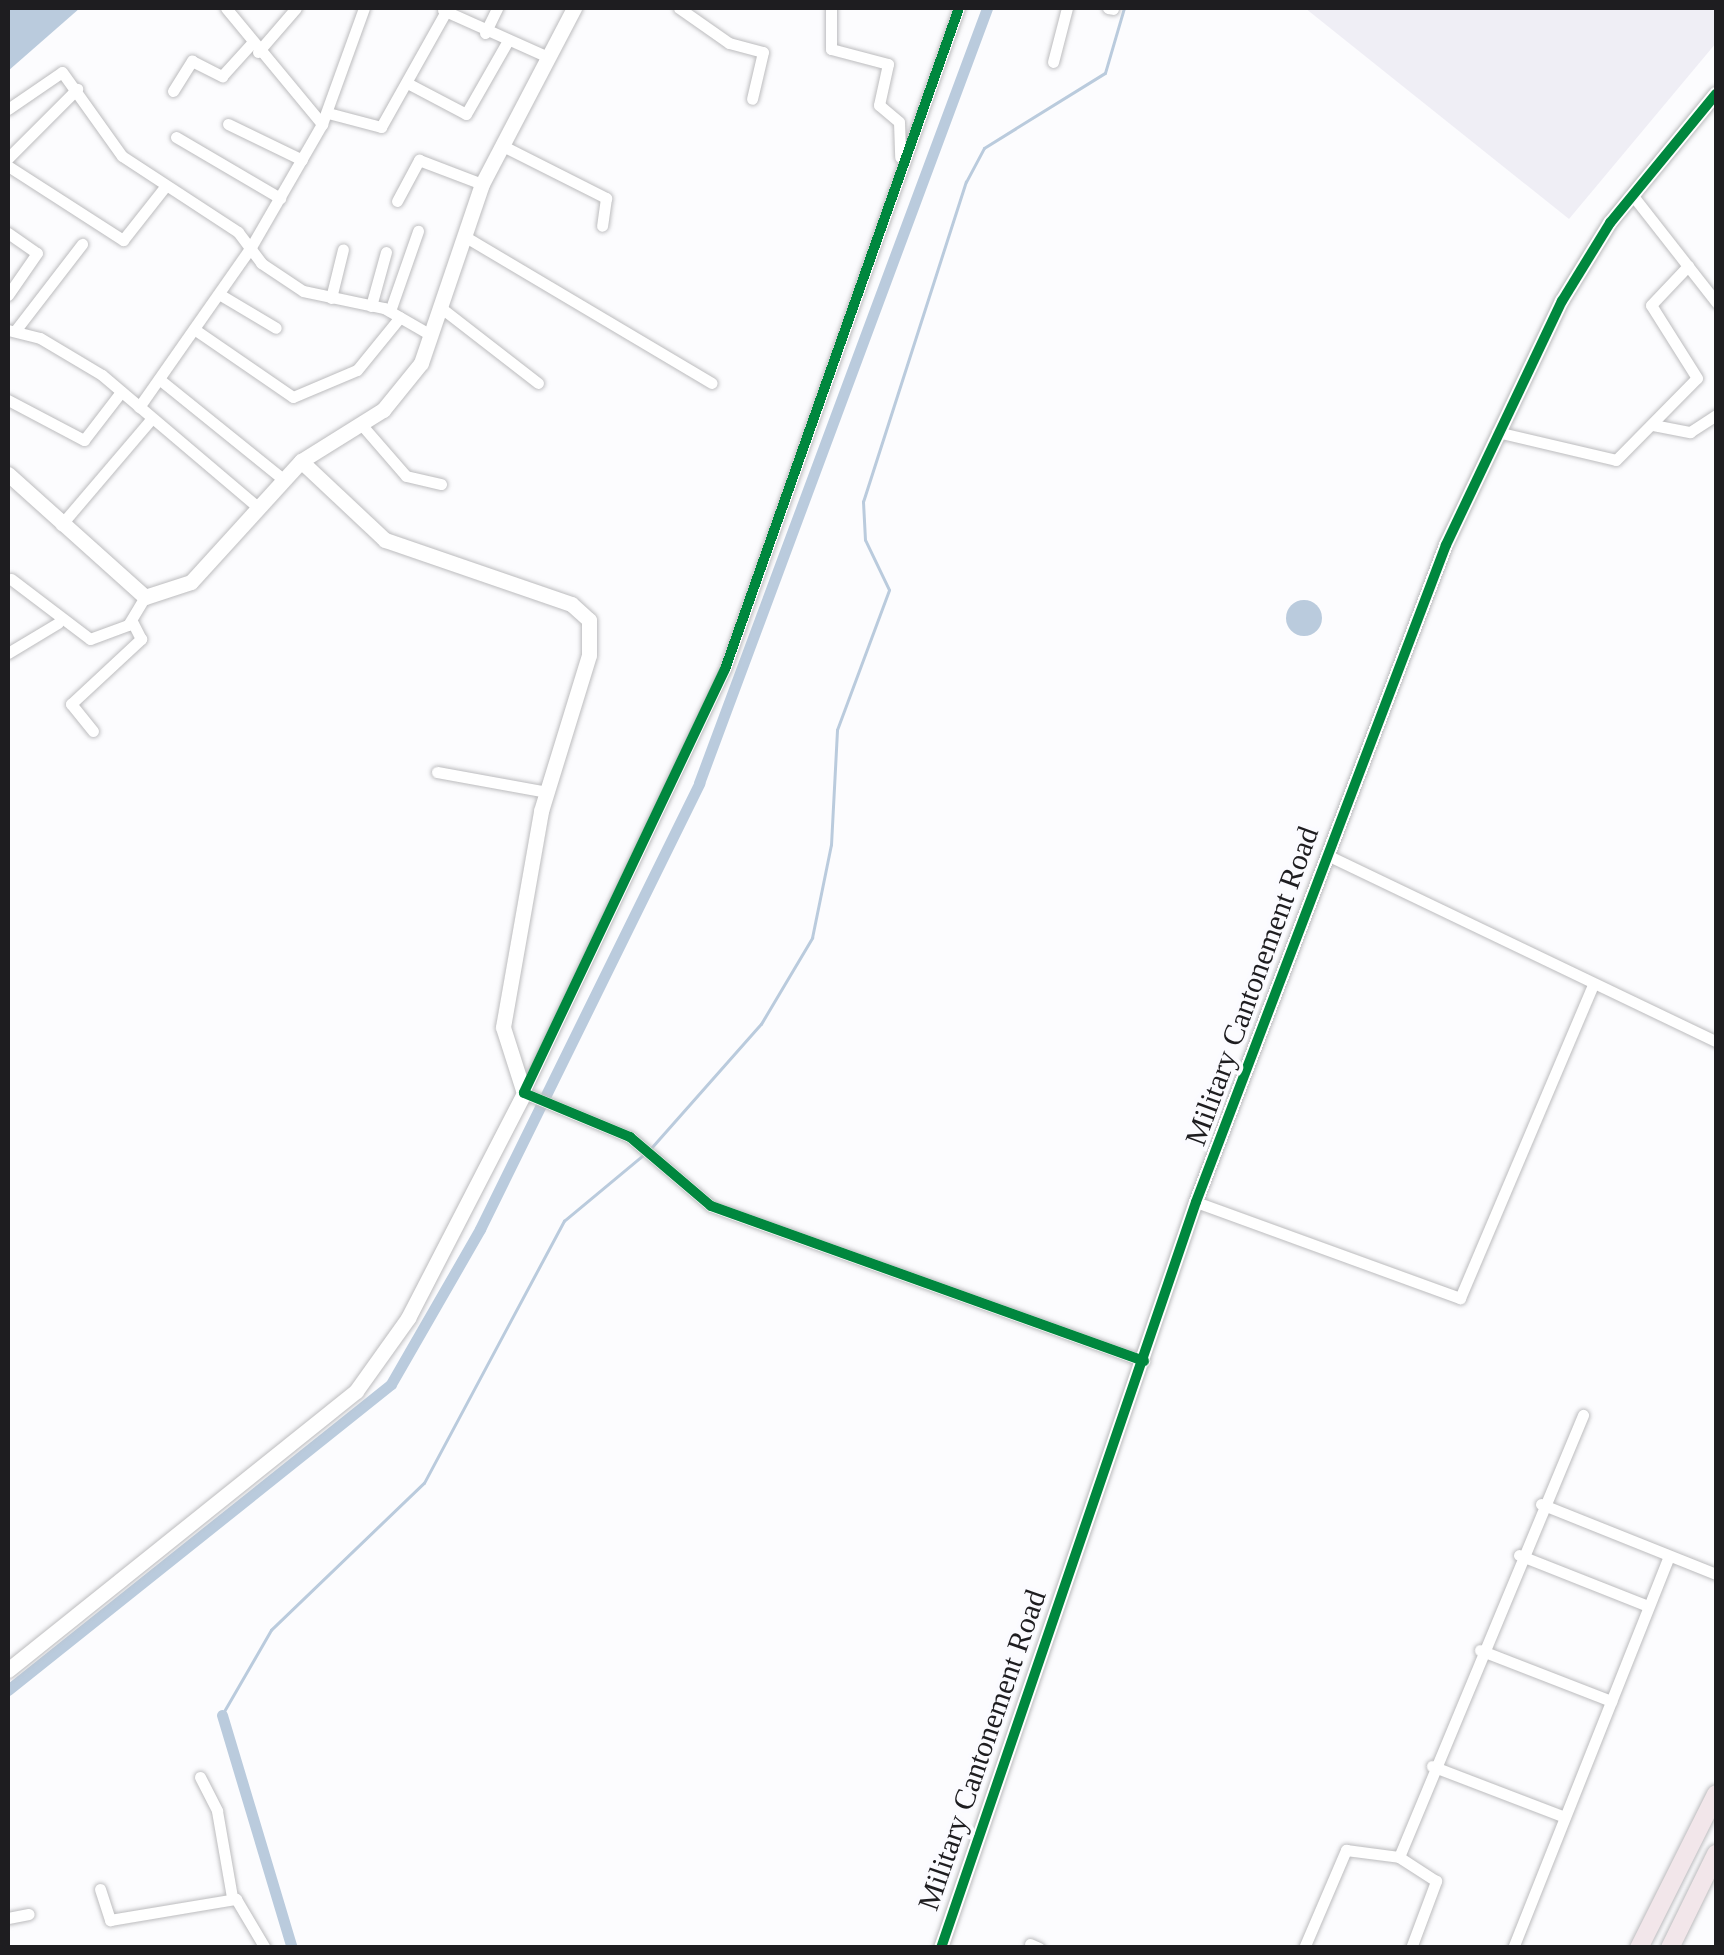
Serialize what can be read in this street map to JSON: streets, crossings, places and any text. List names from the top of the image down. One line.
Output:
{"streets":{"street":["Military Cantonement Road"]}}
